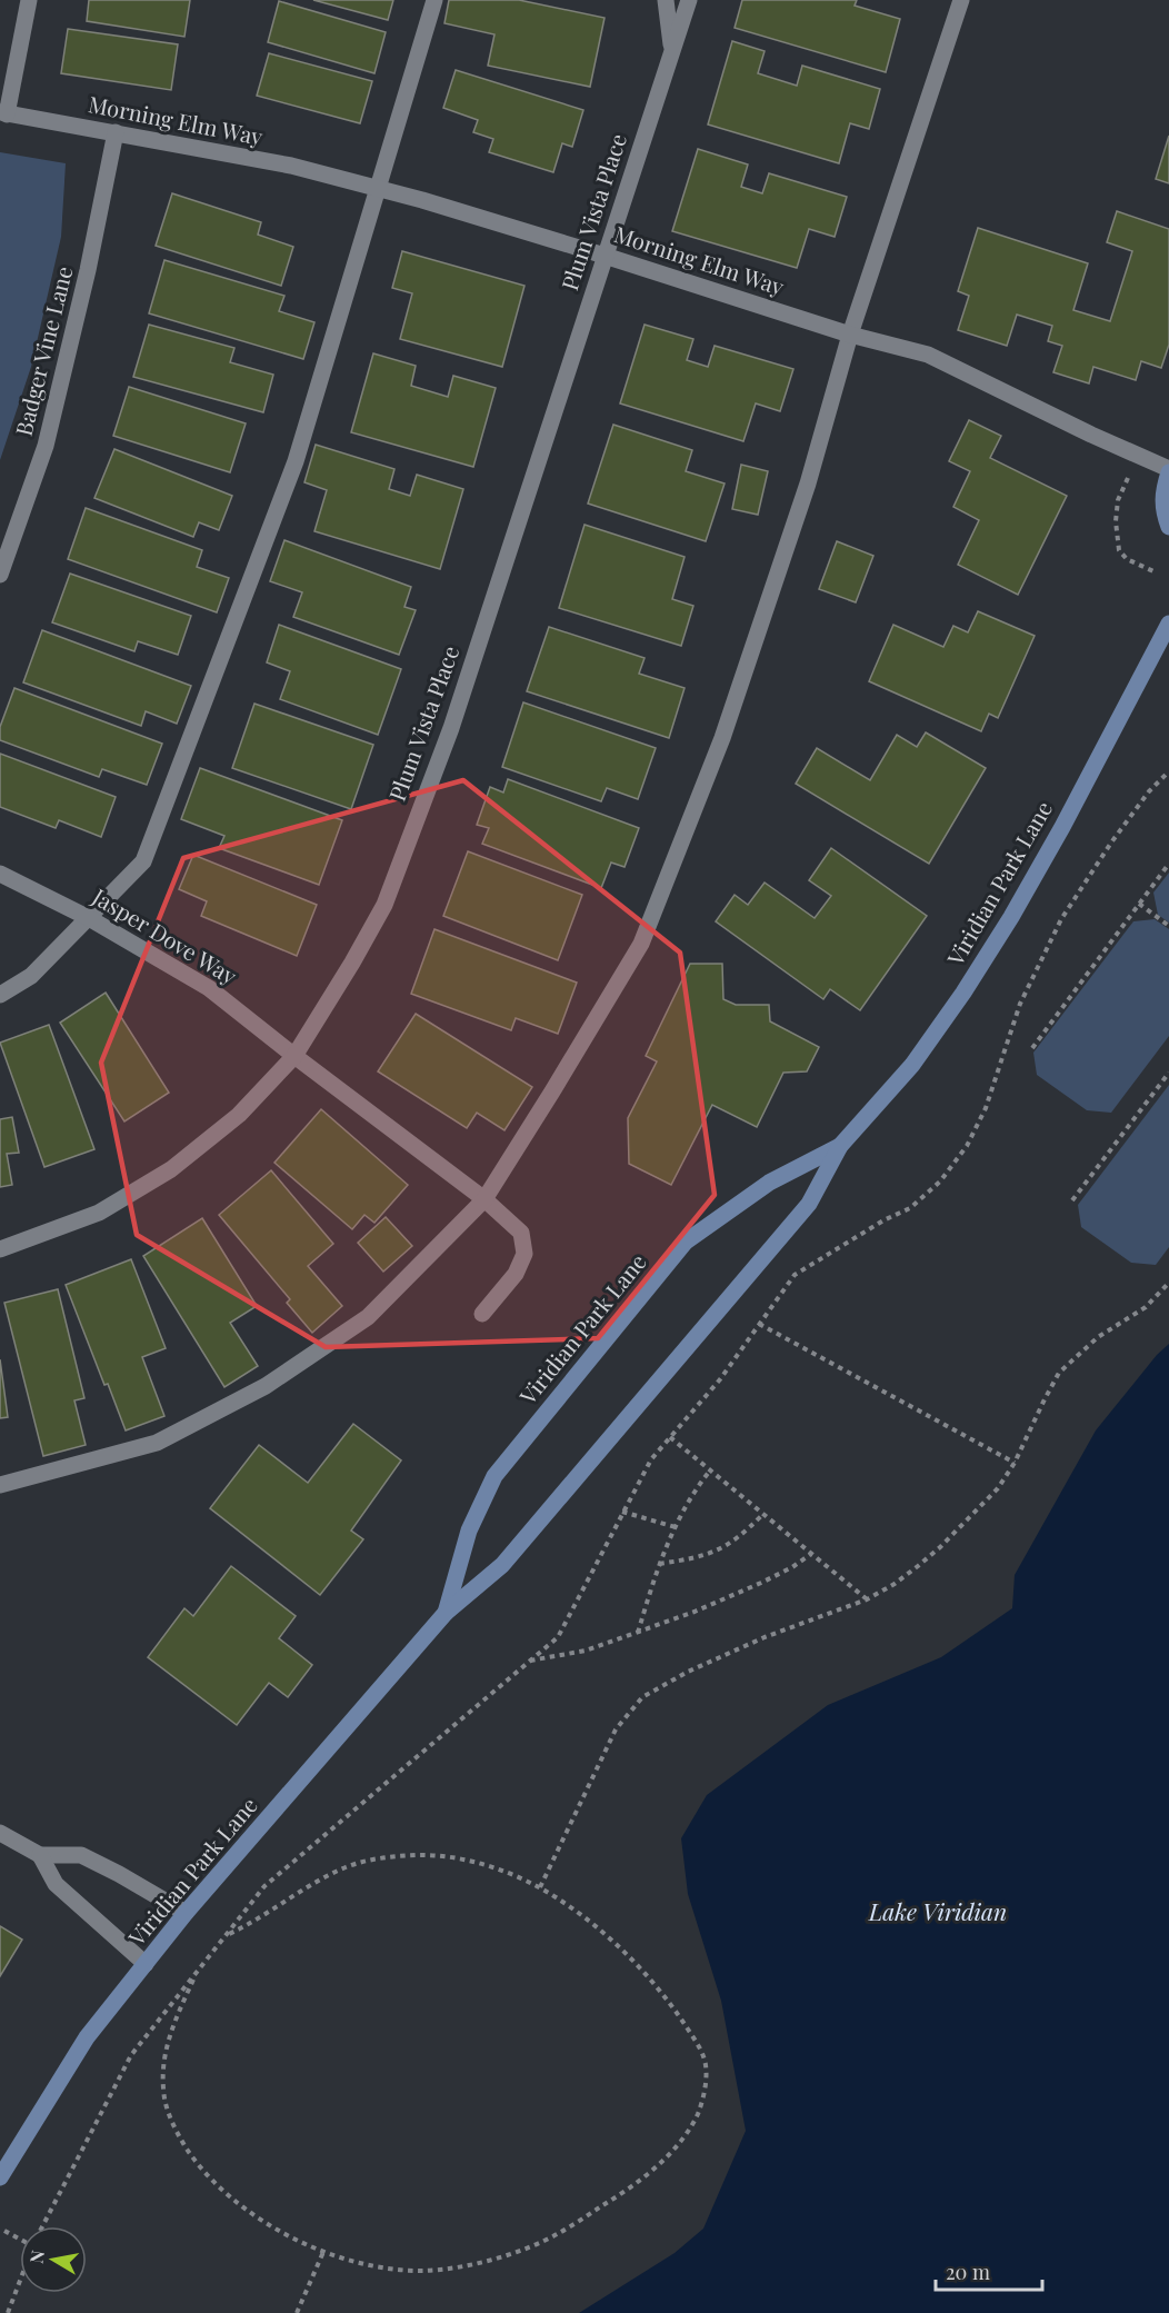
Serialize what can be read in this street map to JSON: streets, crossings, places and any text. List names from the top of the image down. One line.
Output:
{"streets":{"street":["Morning Elm Way","Plum Vista Place","Badger Vine Lane","Viridian Park Lane","Jasper Dove Way"]},"crossings":[["Morning Elm Way","Plum Vista Place"],["Morning Elm Way","Badger Vine Lane"],["Plum Vista Place","Jasper Dove Way"]],"water":["Lake Viridian"],"scale_bar":"20 m","north":"left"}
